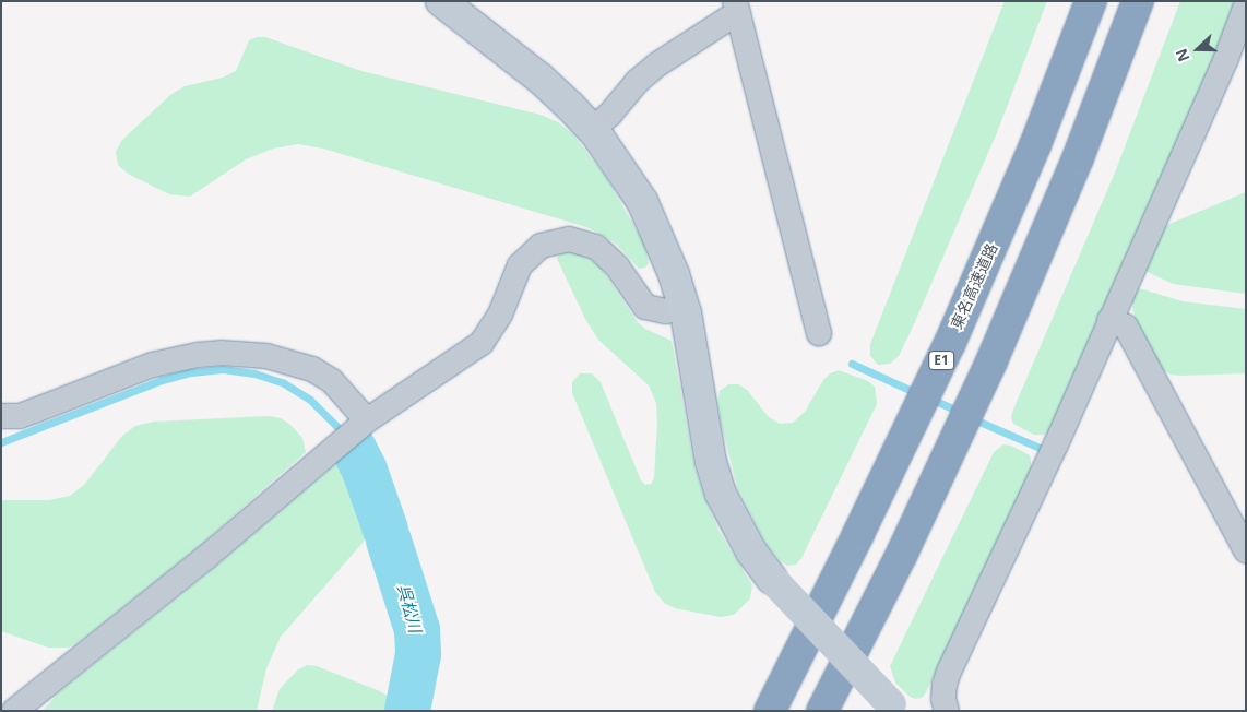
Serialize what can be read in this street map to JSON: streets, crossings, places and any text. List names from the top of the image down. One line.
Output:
{"streets":{"highway":["東名高速道路","E1"]},"water":["呉松川"],"north":"left"}
